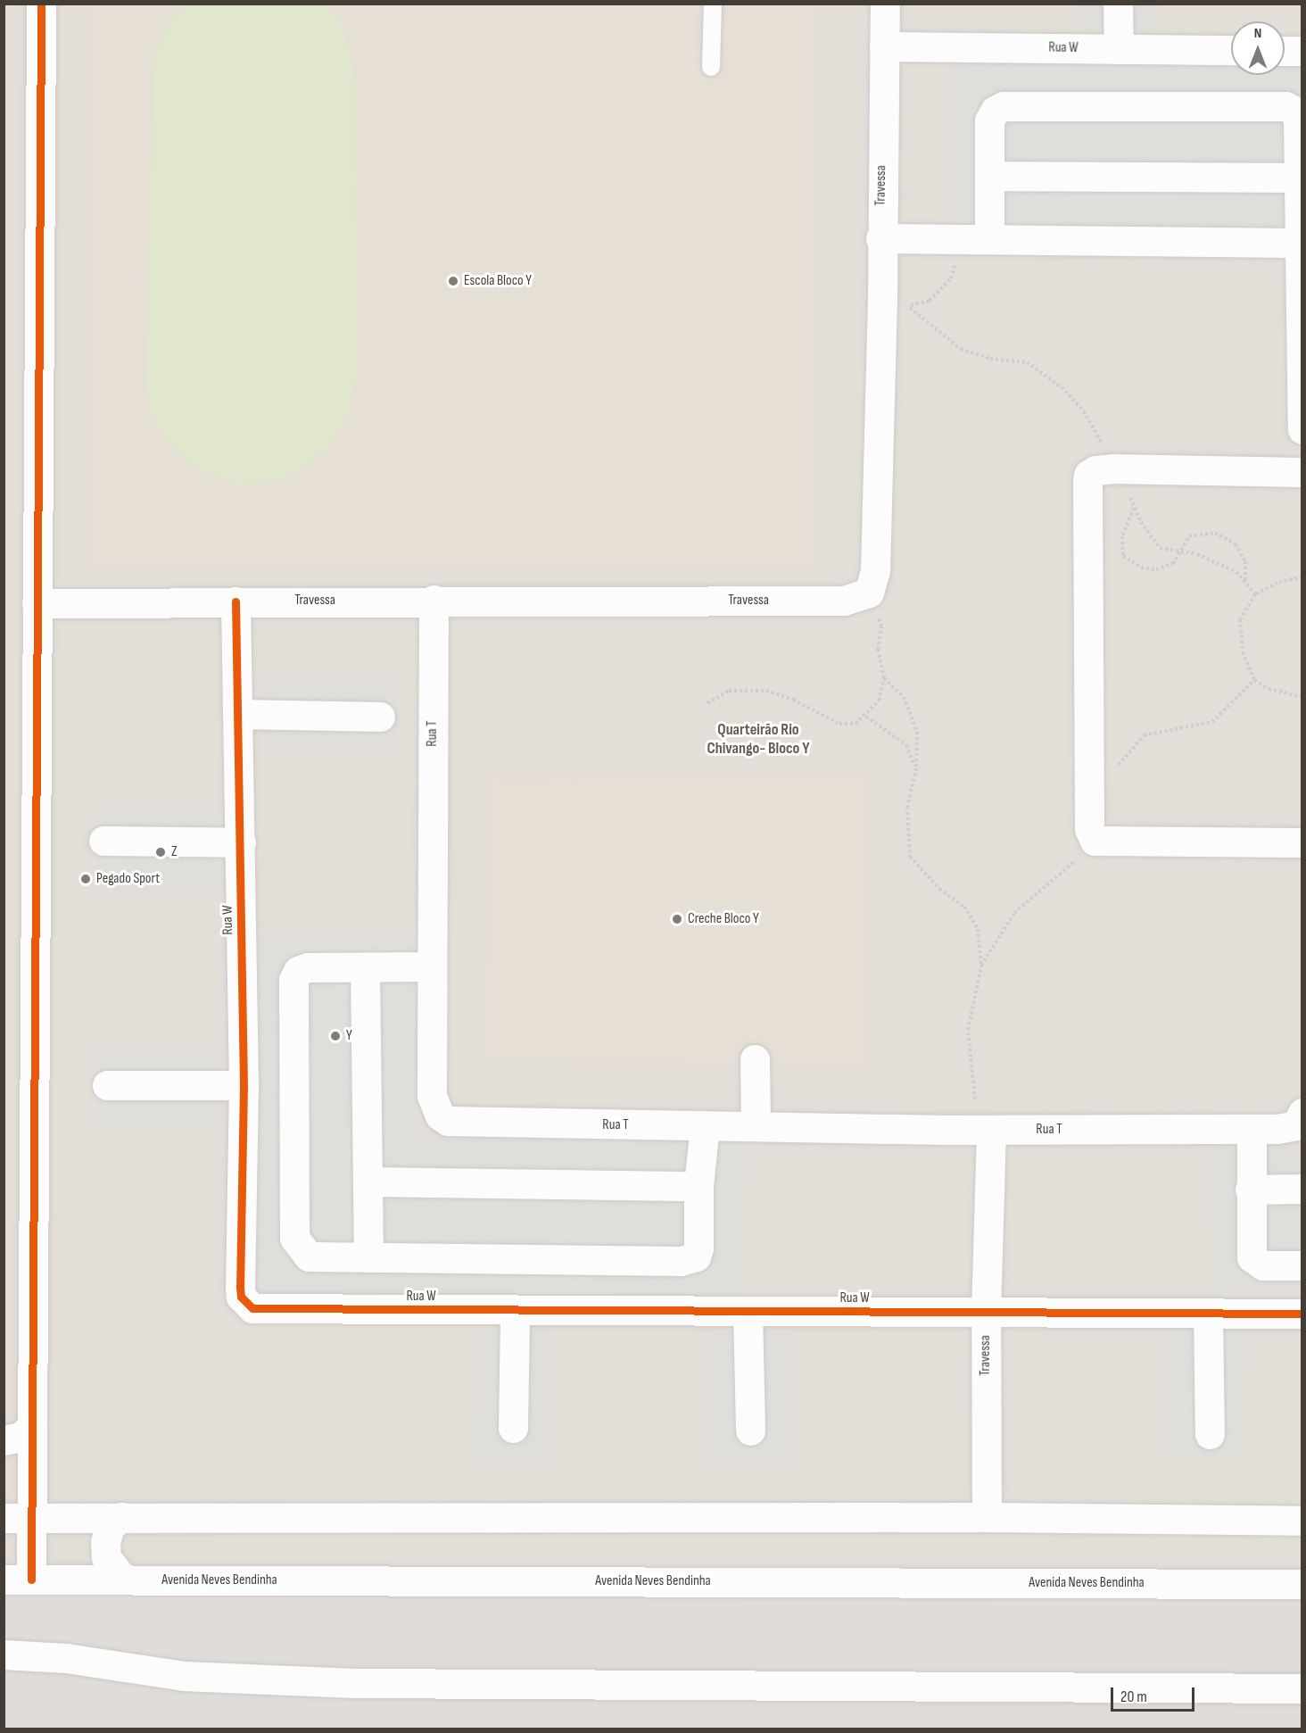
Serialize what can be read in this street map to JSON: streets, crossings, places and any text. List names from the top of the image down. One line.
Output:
{"streets":{"street":["Rua W","Travessa","Rua T","Avenida Neves Bendinha"]},"crossings":[["Rua W","Travessa"],["Travessa","Rua T"]],"districts":["Quarteirão Rio Chivango- Bloco Y"],"places":["Escola Bloco Y","Z","Pegado Sport","Creche Bloco Y","Y"],"scale_bar":"20 m","north":"top"}
